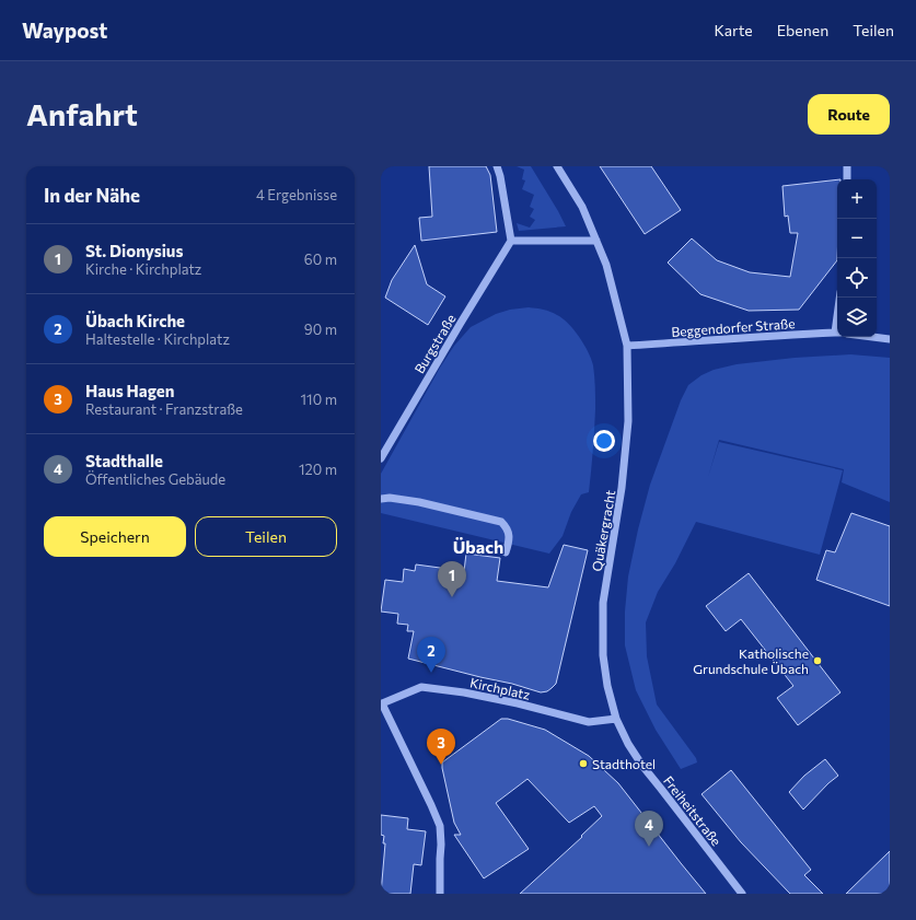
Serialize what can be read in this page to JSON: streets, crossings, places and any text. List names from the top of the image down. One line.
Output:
{"streets":{"street":["Beggendorfer Straße","Burgstraße","Quäkergracht","Kirchplatz","Freiheitstraße"]},"crossings":[["Beggendorfer Straße","Quäkergracht"],["Quäkergracht","Kirchplatz"],["Quäkergracht","Freiheitstraße"],["Kirchplatz","Freiheitstraße"]],"districts":["Übach"],"places":["Katholische Grundschule Übach","Stadthotel"],"page":{"header":"Waypost","nav":["Karte","Ebenen","Teilen"],"buttons":["Route",["Speichern","Teilen"]],"title":"Anfahrt","heading":["In der Nähe","4 Ergebnisse"],"map_buttons":["+","−"],"list":[{"mark":"1","name":"St. Dionysius","note":"Kirche · Kirchplatz","value":"60 m"},{"mark":"2","name":"Übach Kirche","note":"Haltestelle · Kirchplatz","value":"90 m"},{"mark":"3","name":"Haus Hagen","note":"Restaurant · Franzstraße","value":"110 m"},{"mark":"4","name":"Stadthalle","note":"Öffentliches Gebäude","value":"120 m"}],"pins":["1","2","3","4"]}}
